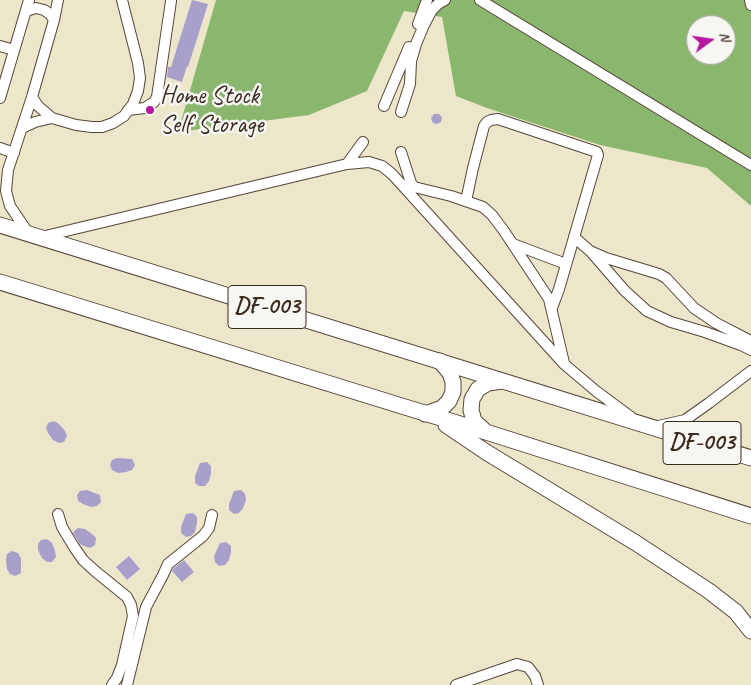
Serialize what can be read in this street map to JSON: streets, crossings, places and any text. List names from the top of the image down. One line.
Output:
{"streets":{"highway":["DF-003"]},"places":["Home Stock Self Storage"],"north":"right"}
